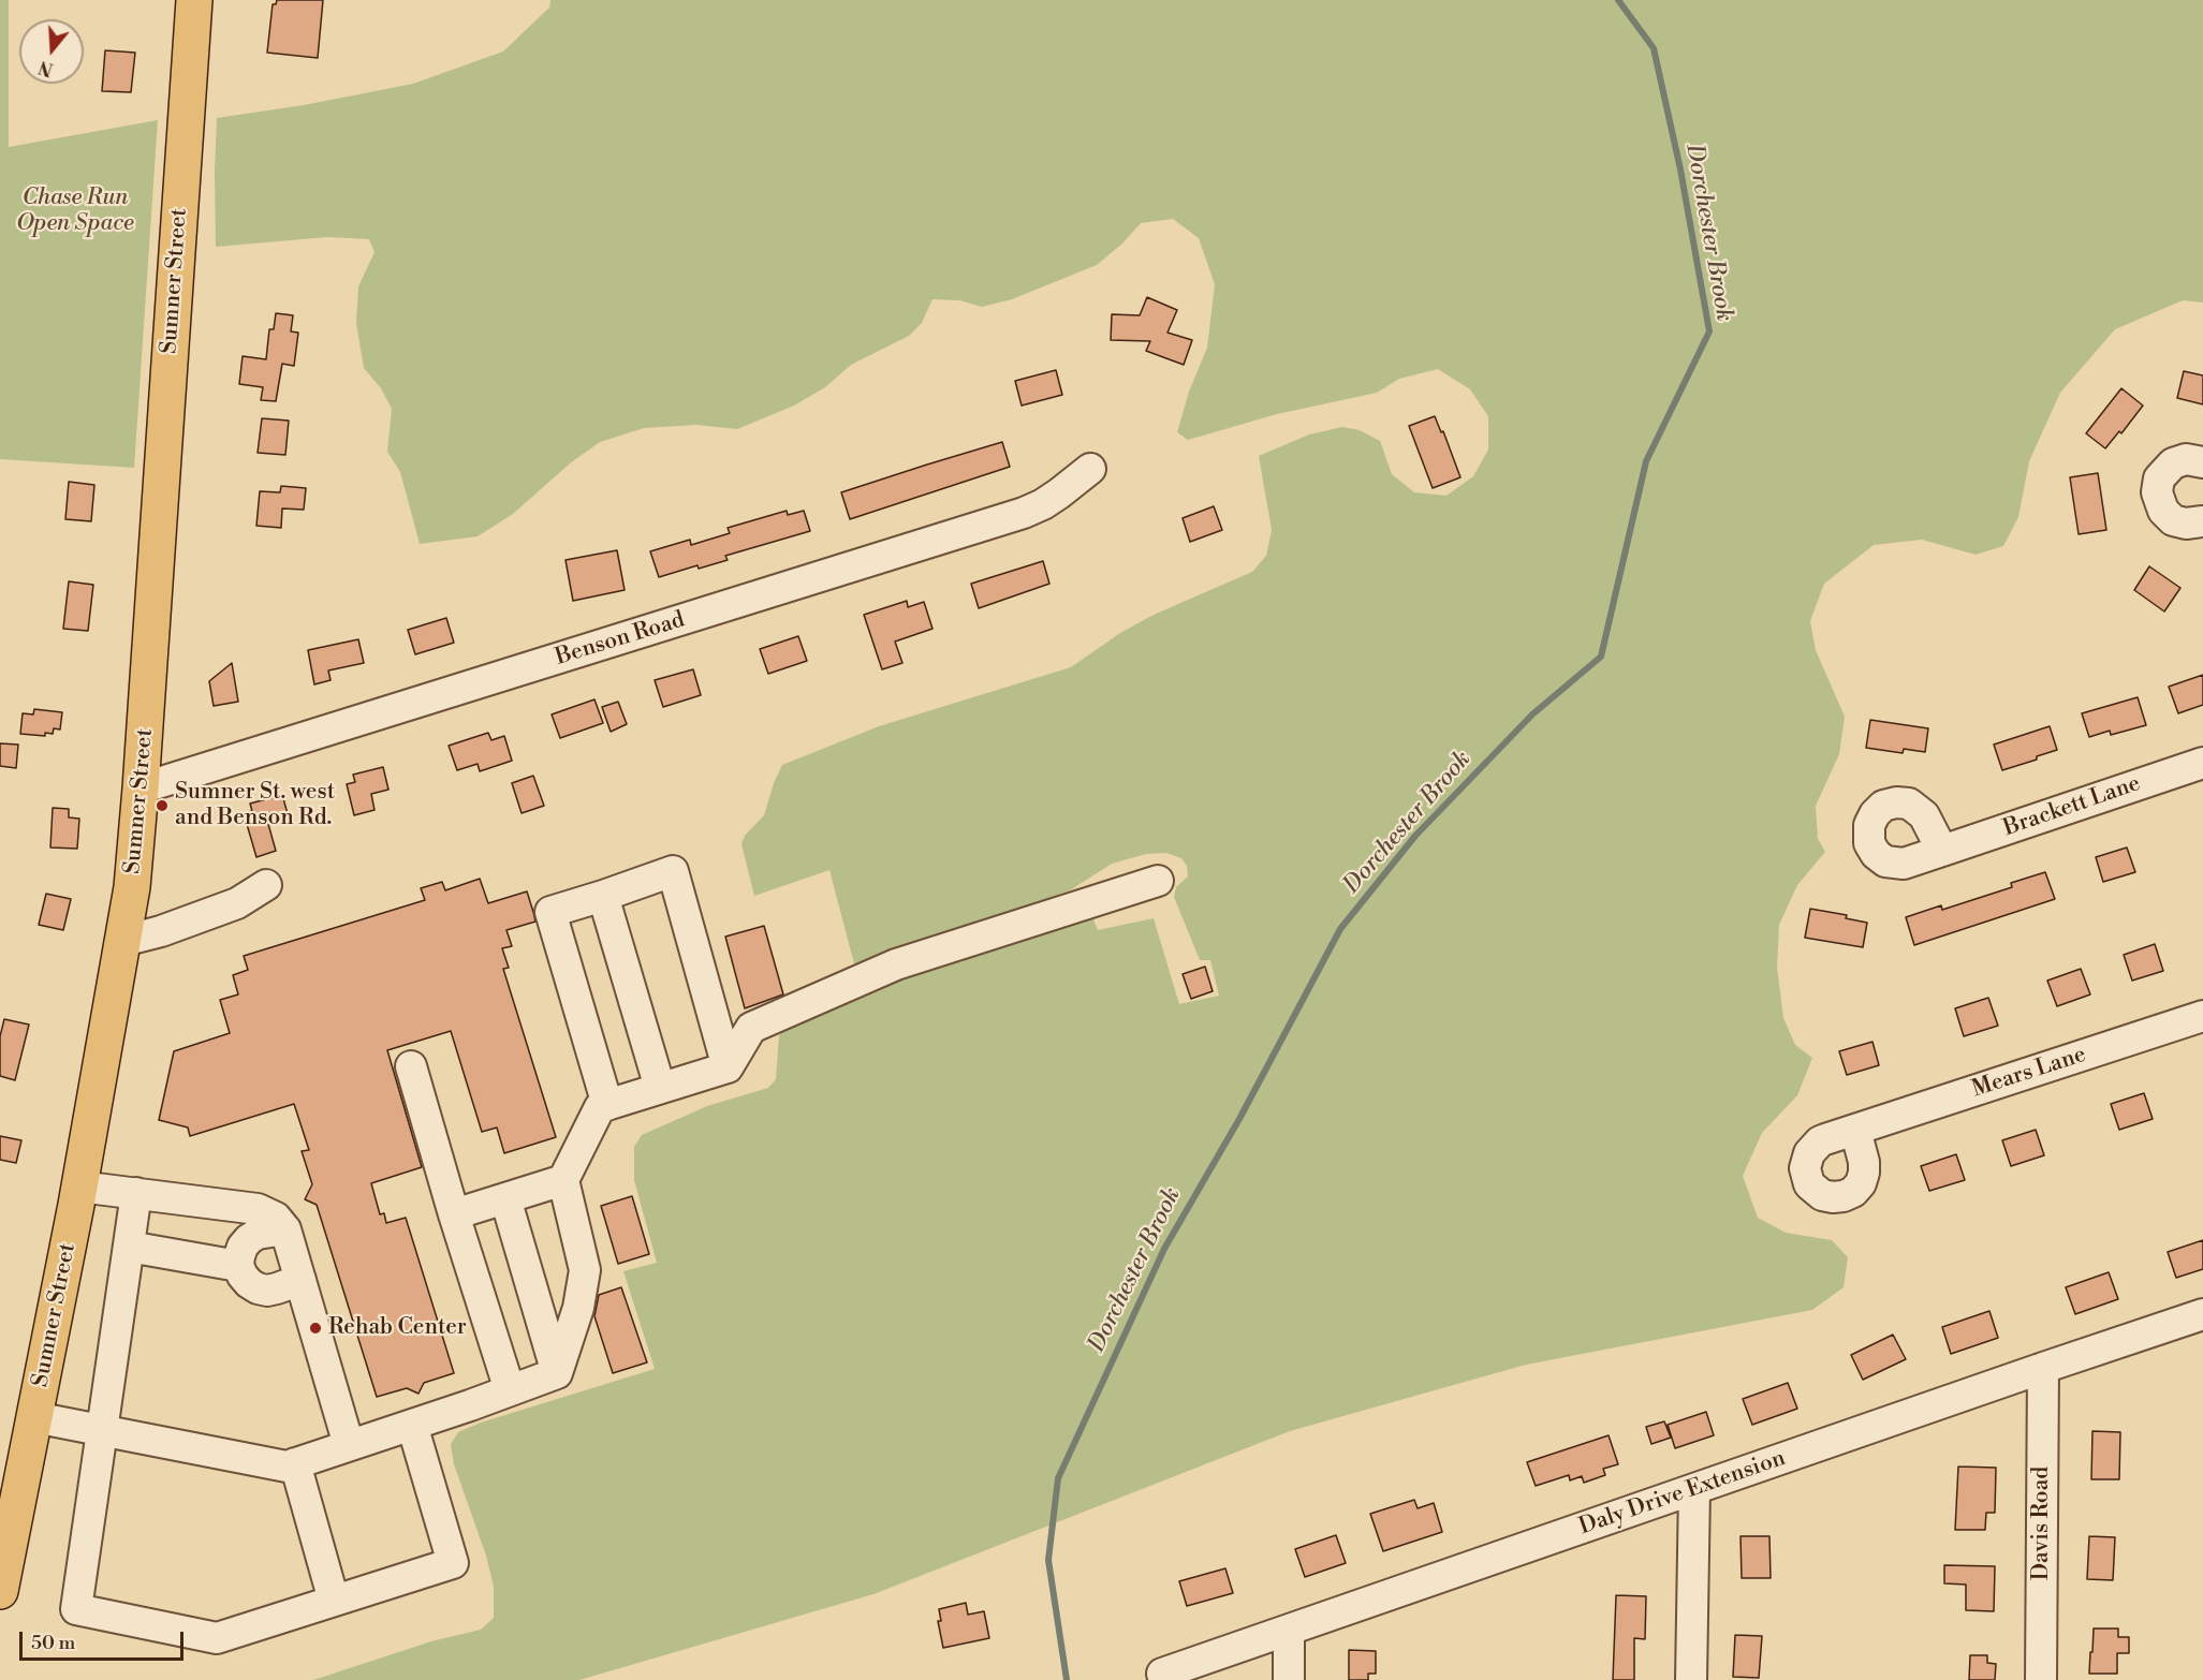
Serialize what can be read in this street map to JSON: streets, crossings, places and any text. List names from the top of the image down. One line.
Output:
{"streets":{"main road":["Sumner Street"],"street":["Benson Road","Brackett Lane","Mears Lane","Daly Drive Extension","Davis Road"]},"crossings":[["Sumner Street","Benson Road"],["Daly Drive Extension","Davis Road"]],"water":["Dorchester Brook"],"parks":["Chase Run Open Space"],"places":["Sumner St. west and Benson Rd.","Rehab Center"],"scale_bar":"50 m","north":"bottom"}
